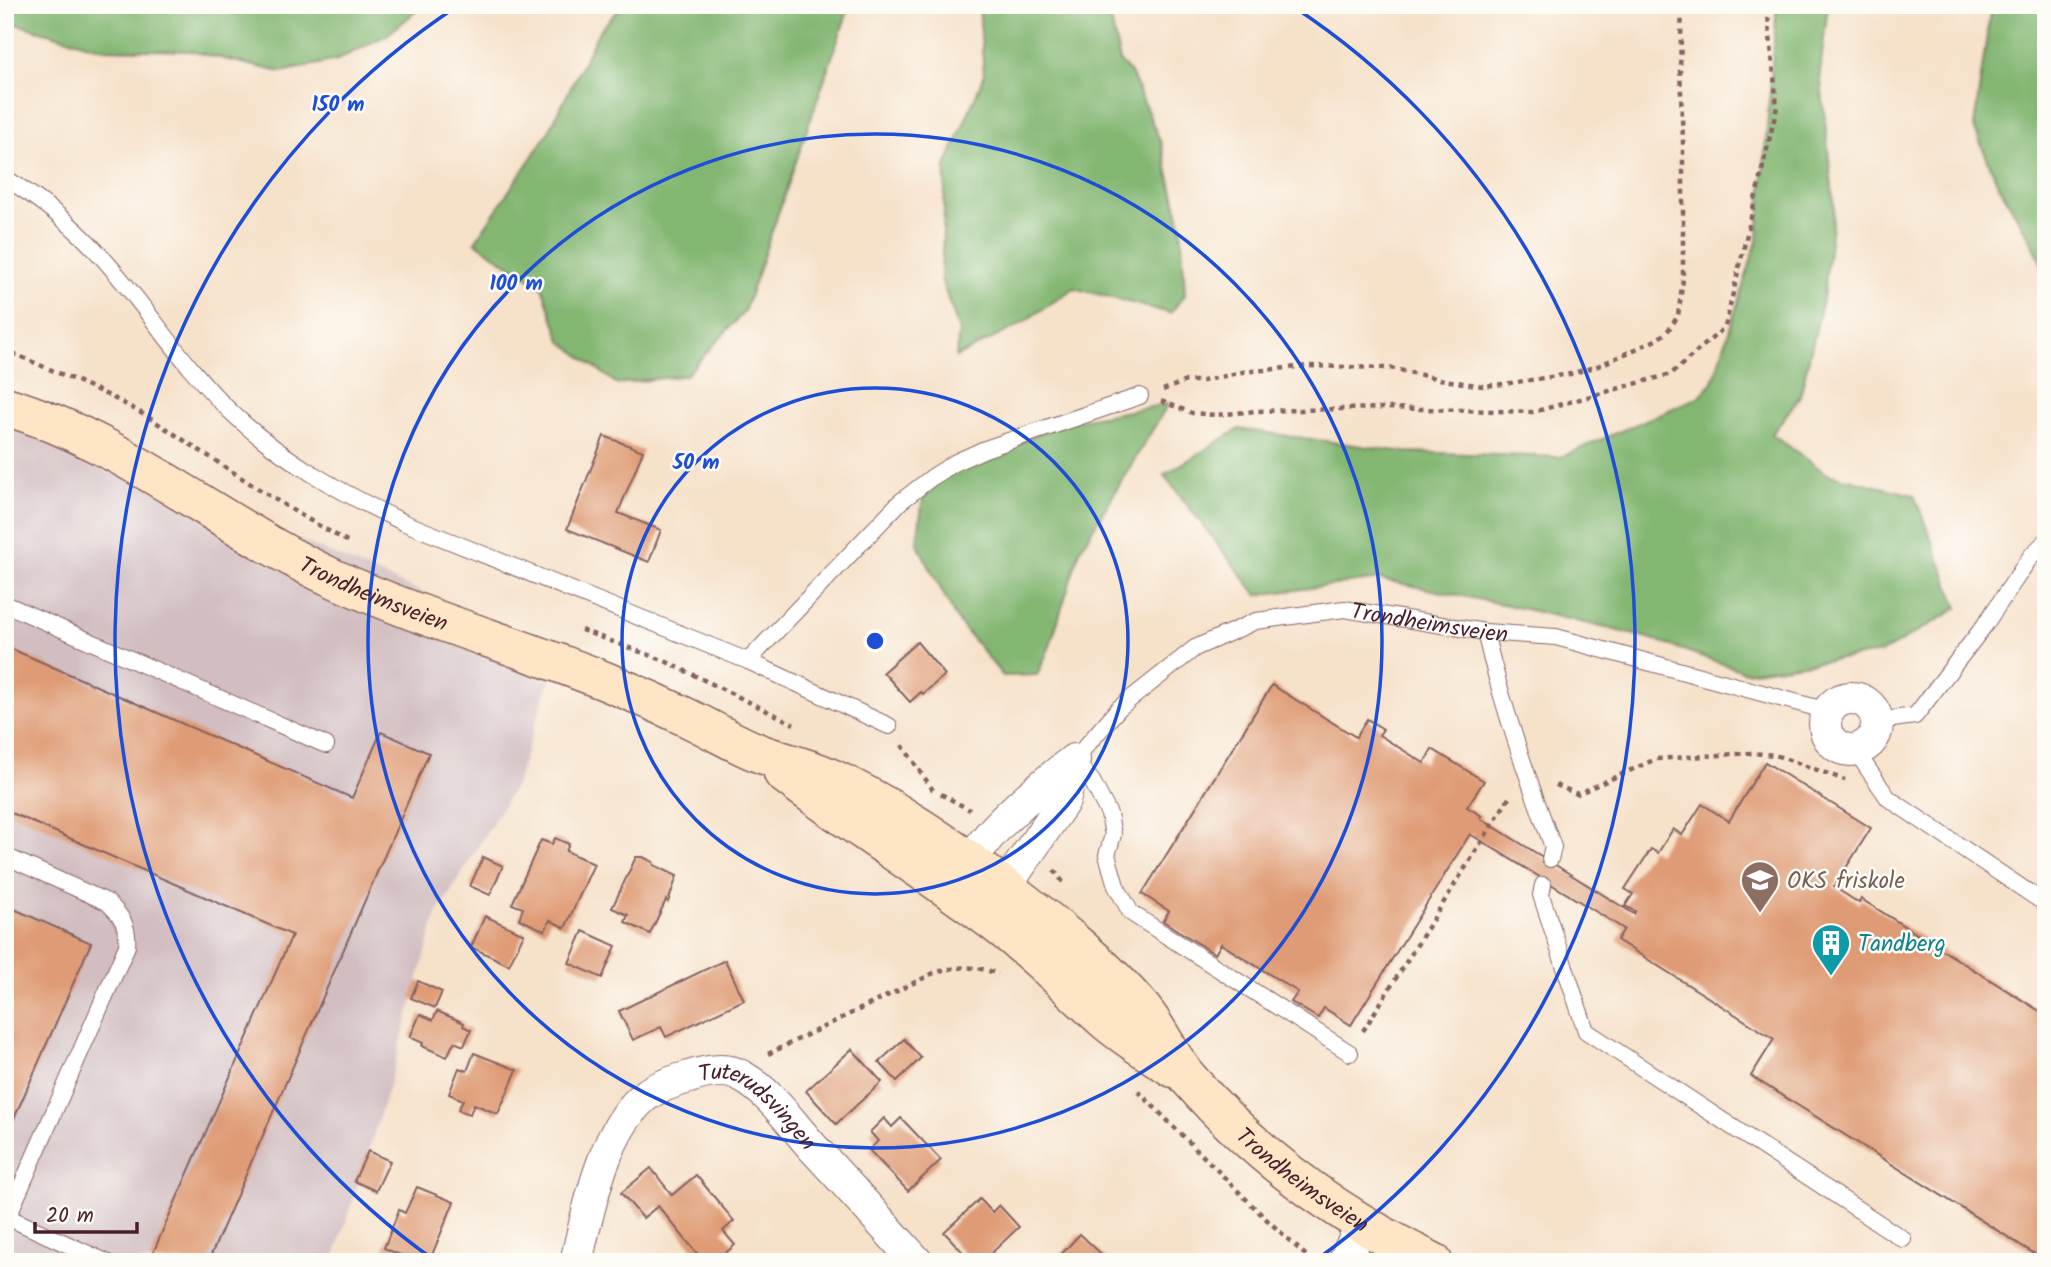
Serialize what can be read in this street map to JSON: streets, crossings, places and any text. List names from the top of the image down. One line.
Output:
{"streets":{"main road":["Trondheimsveien"],"street":["Tuterudsvingen"]},"places":{"school or university":["OKS friskole"],"building":["Tandberg"]},"scale_bar":"20 m","rings":["150 m","100 m","50 m"]}
